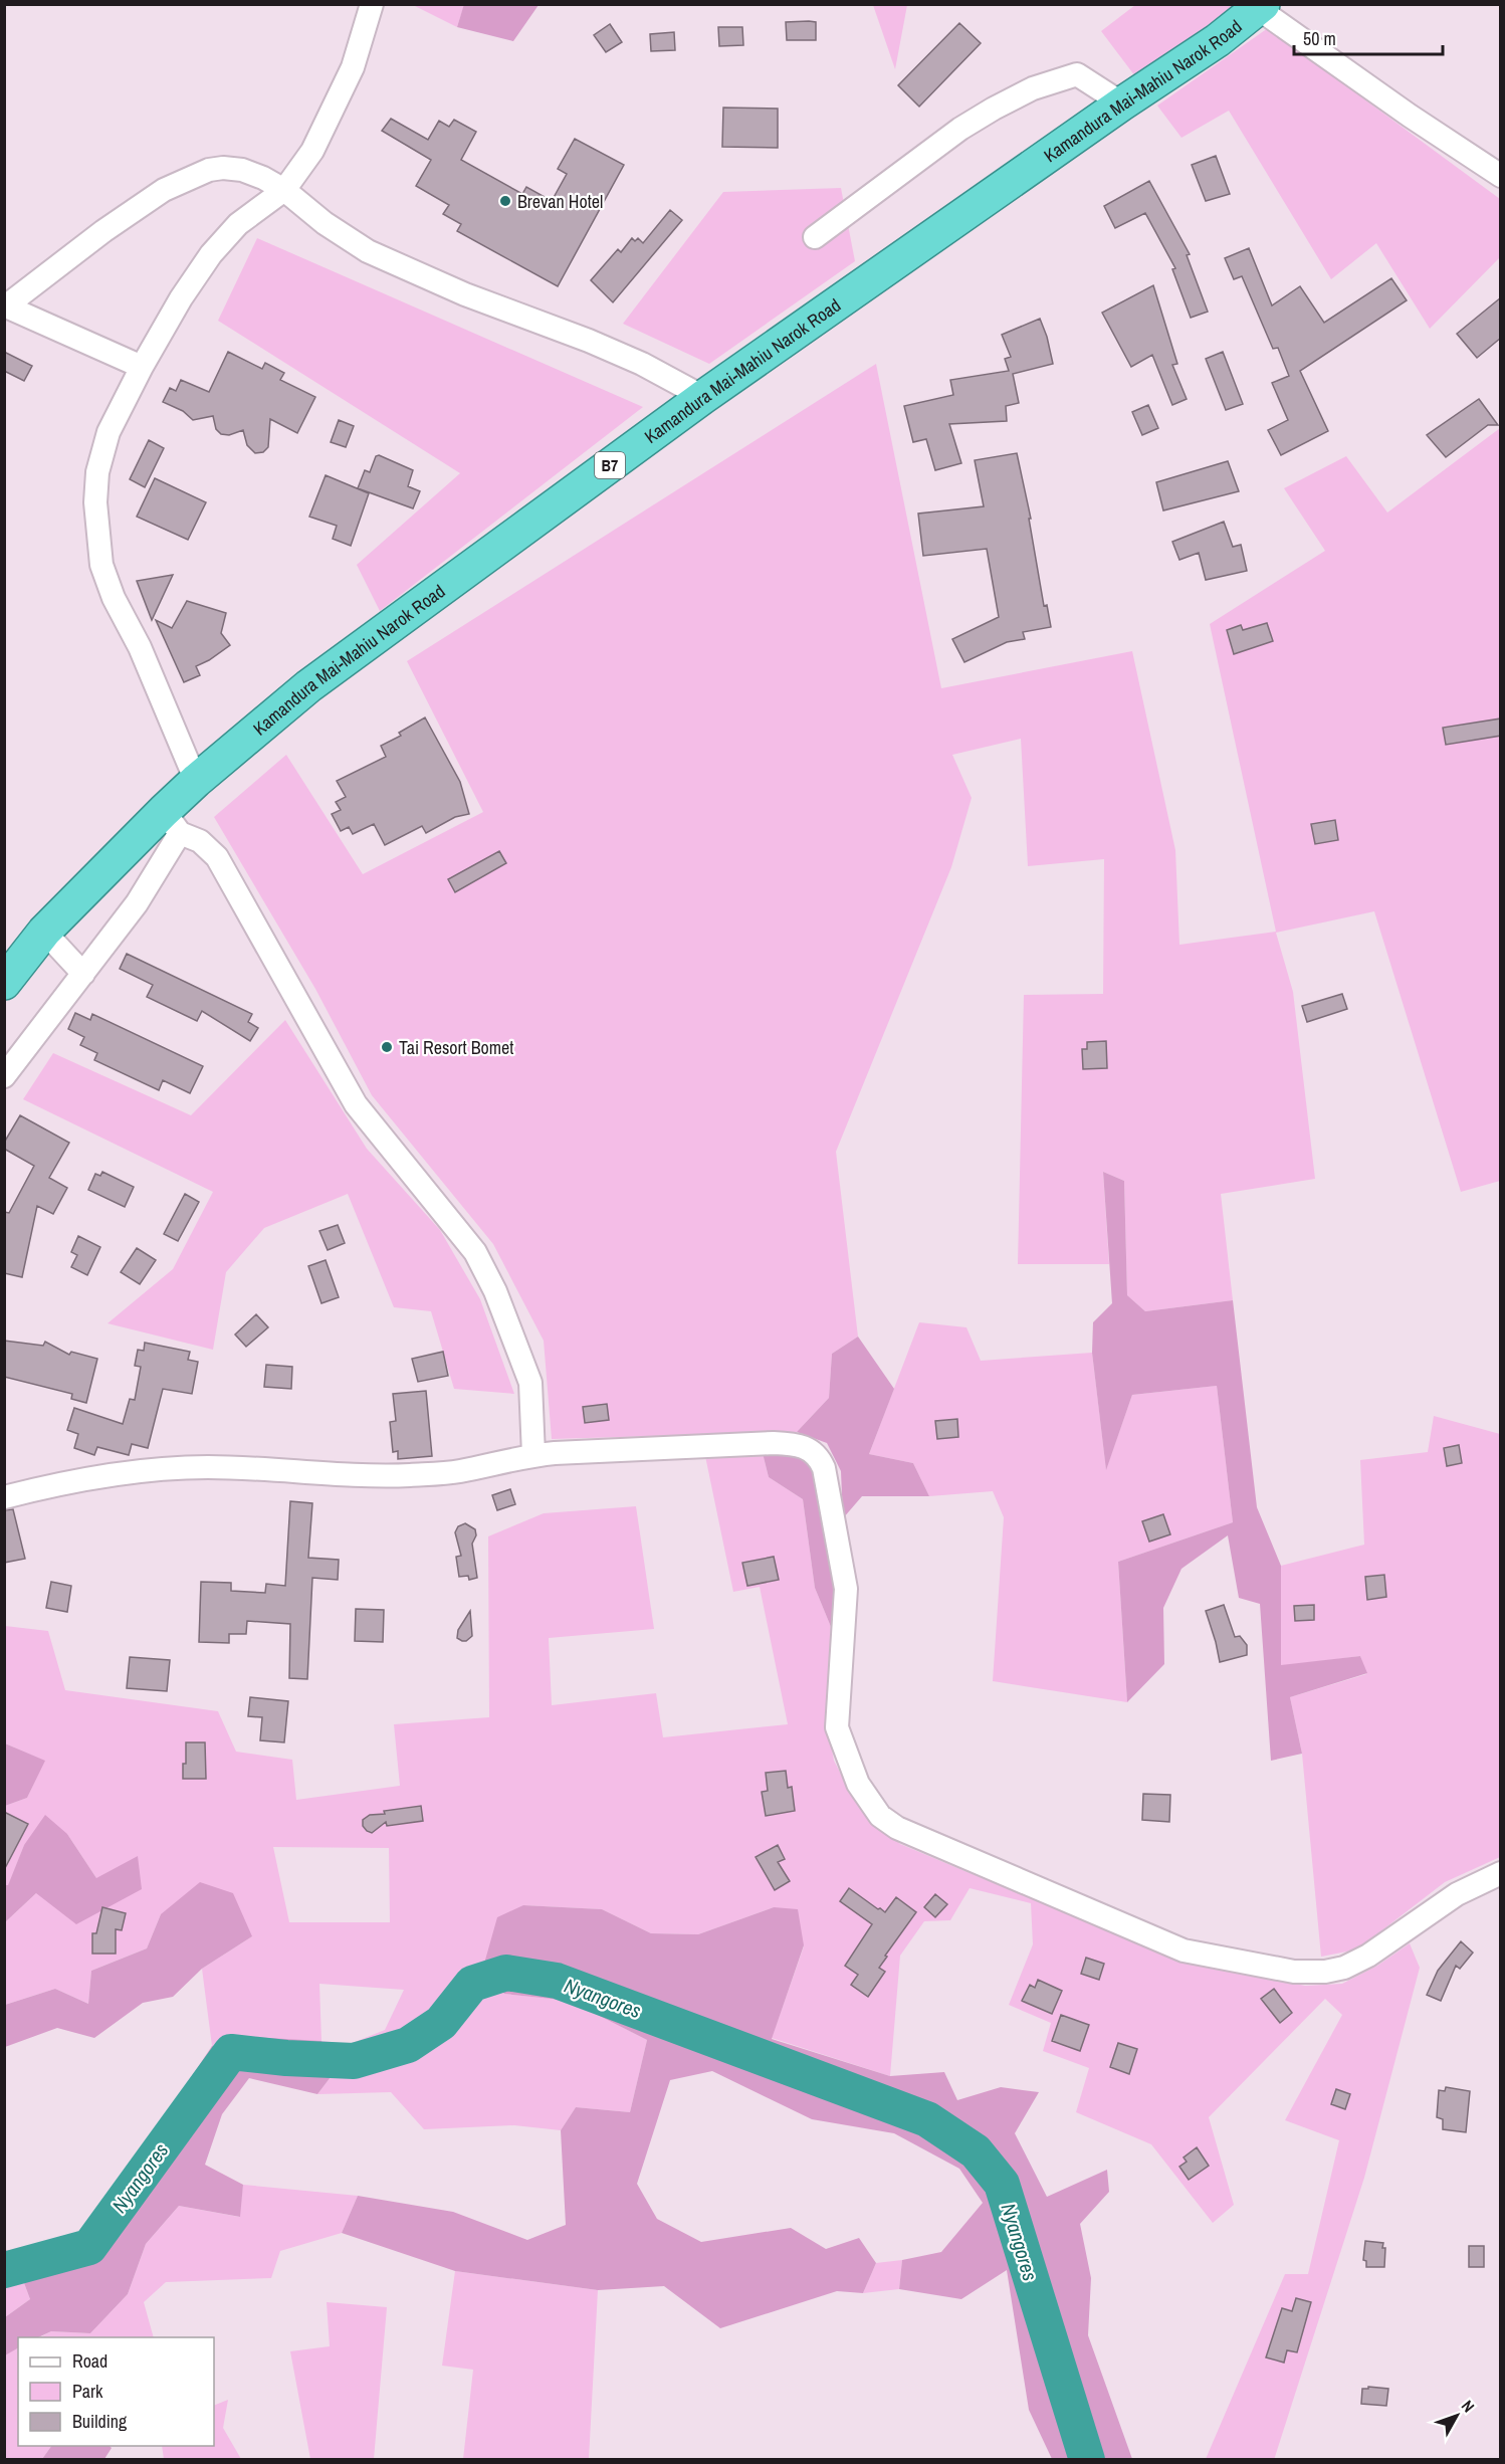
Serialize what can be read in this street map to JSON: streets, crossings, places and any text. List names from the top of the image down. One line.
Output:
{"streets":{"highway":["Kamandura Mai-Mahiu Narok Road","B7"]},"water":["Nyangores"],"places":["Brevan Hotel","Tai Resort Bomet"],"legend":["Road","Park","Building"],"scale_bar":"50 m","north":"top right"}
